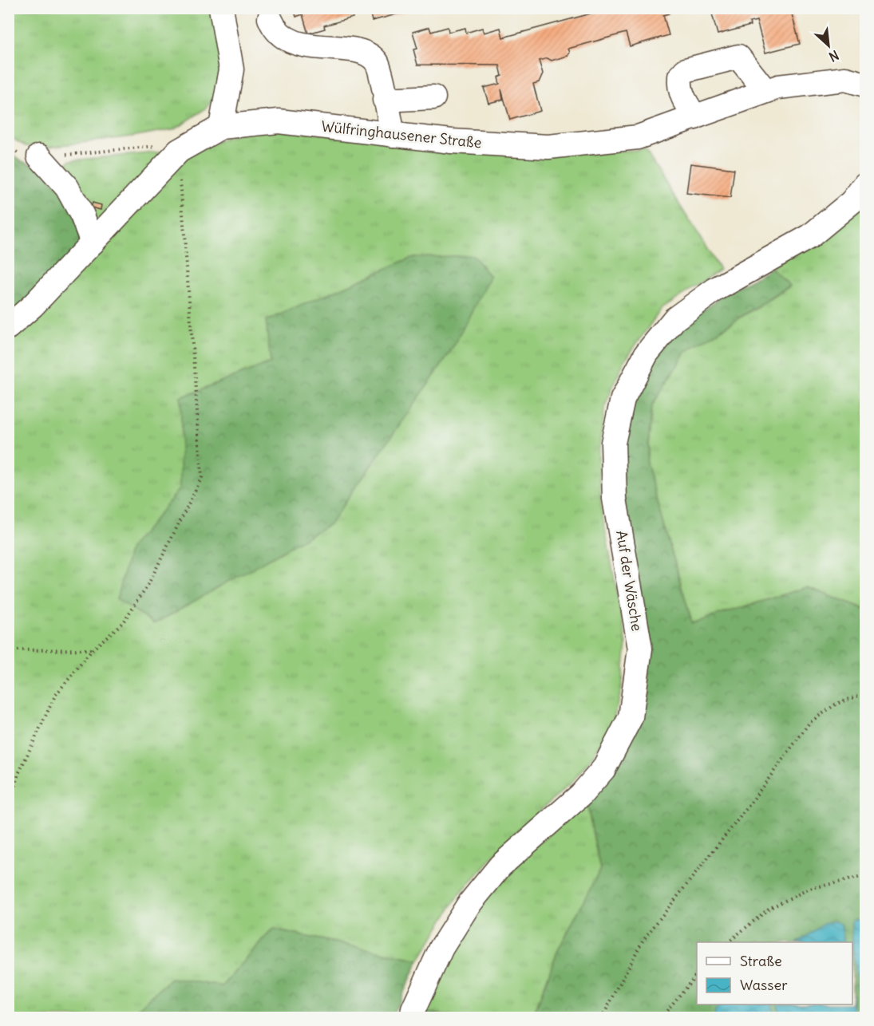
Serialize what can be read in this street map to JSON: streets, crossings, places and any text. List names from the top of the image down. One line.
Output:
{"streets":{"street":["Wülfringhausener Straße","Auf der Wäsche"]},"legend":["Straße","Wasser"],"north":"bottom right"}
